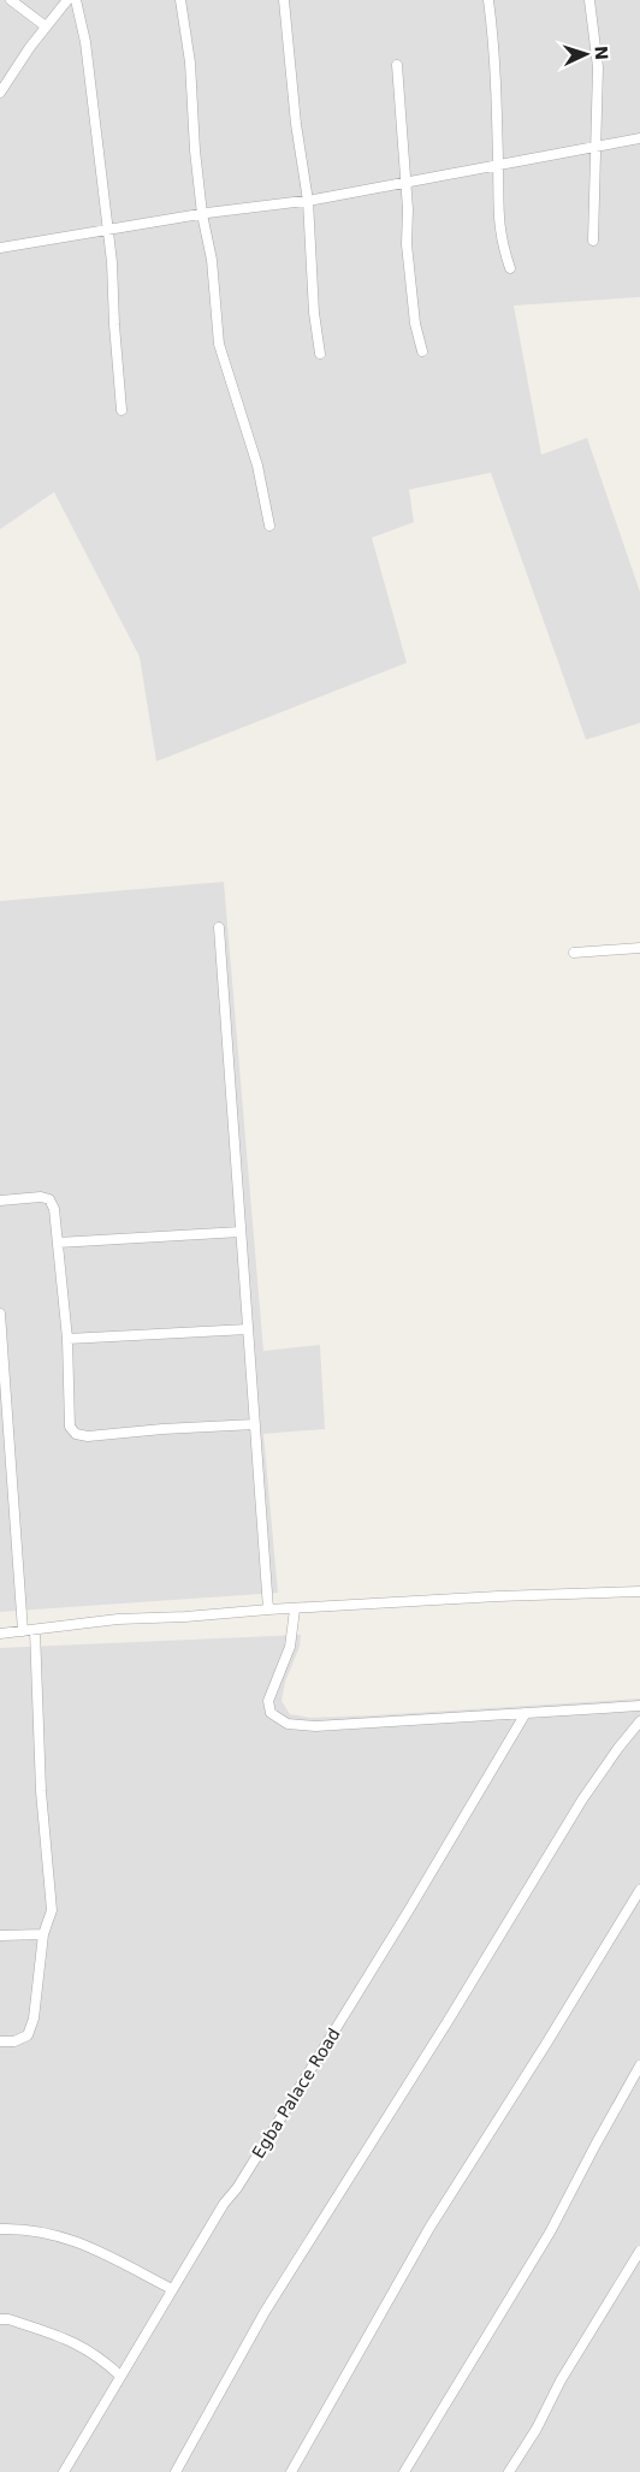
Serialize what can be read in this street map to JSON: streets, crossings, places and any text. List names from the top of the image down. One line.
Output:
{"streets":{"street":["Egba Palace Road"]},"north":"right"}
